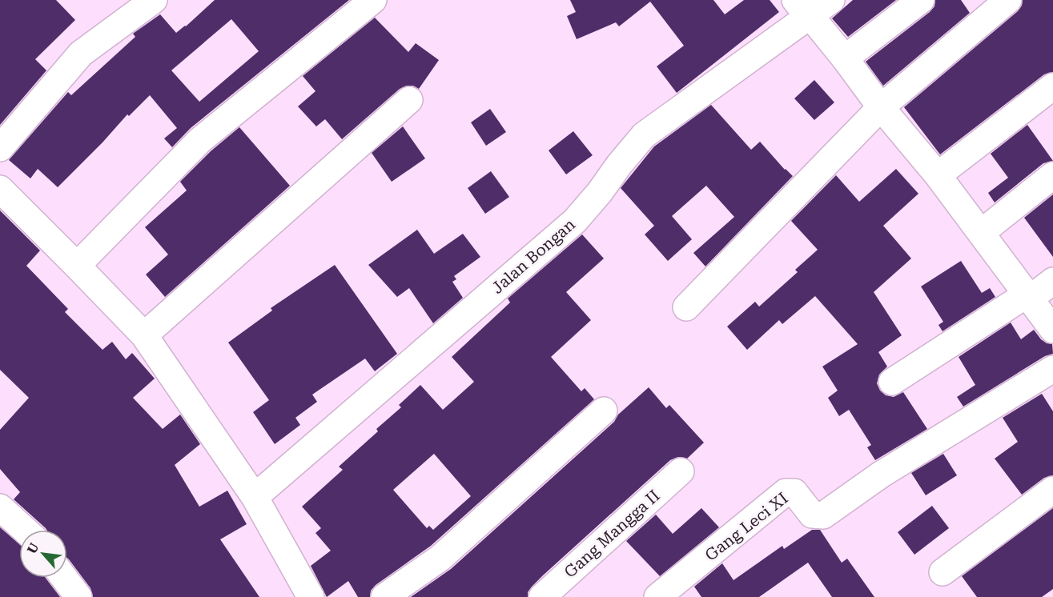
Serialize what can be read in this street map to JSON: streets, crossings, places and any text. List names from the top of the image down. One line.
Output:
{"streets":{"street":["Jalan Bongan","Gang Leci XI","Gang Mangga II"]},"north":"top left"}
